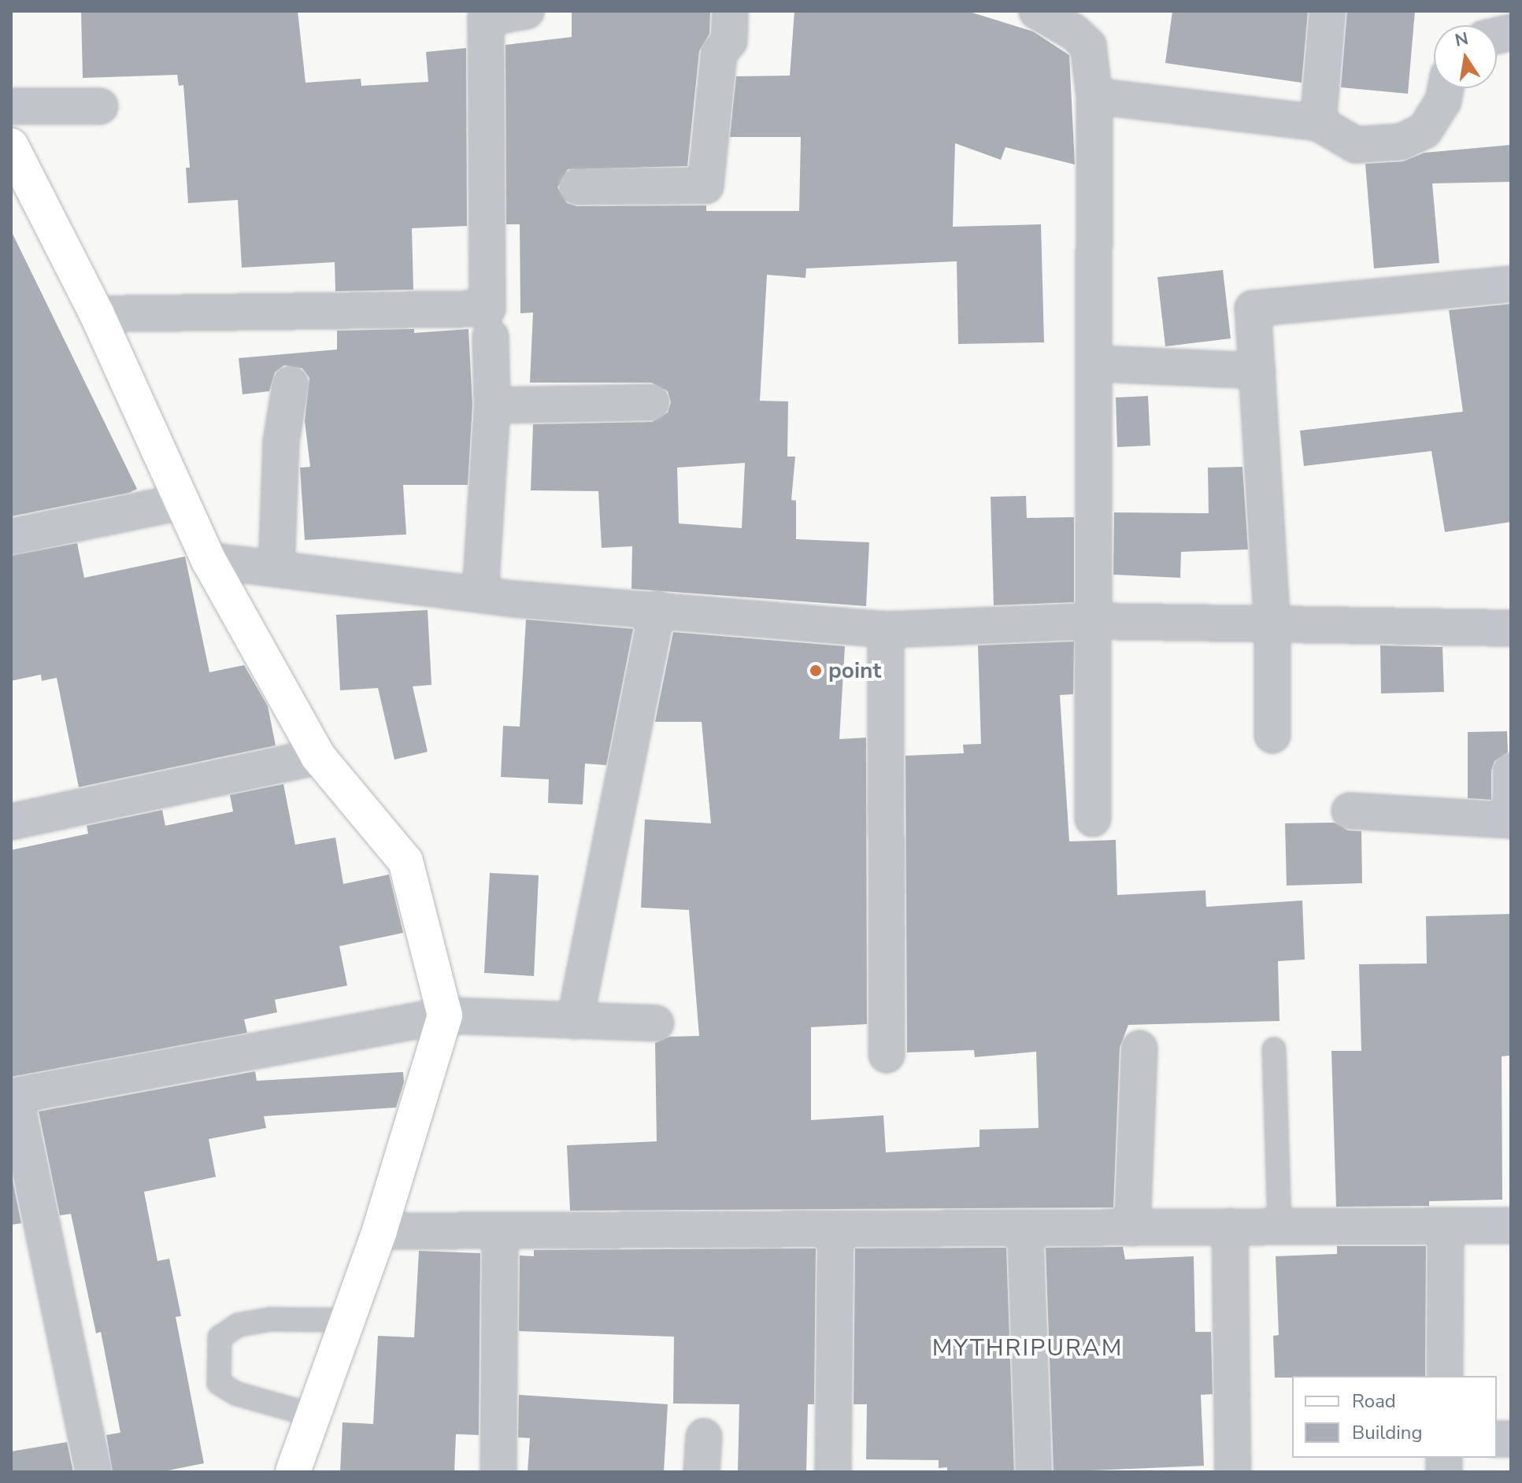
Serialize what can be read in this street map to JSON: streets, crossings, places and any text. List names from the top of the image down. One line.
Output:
{"districts":["MYTHRIPURAM"],"places":["point"],"legend":["Road","Building"],"north":"top"}
